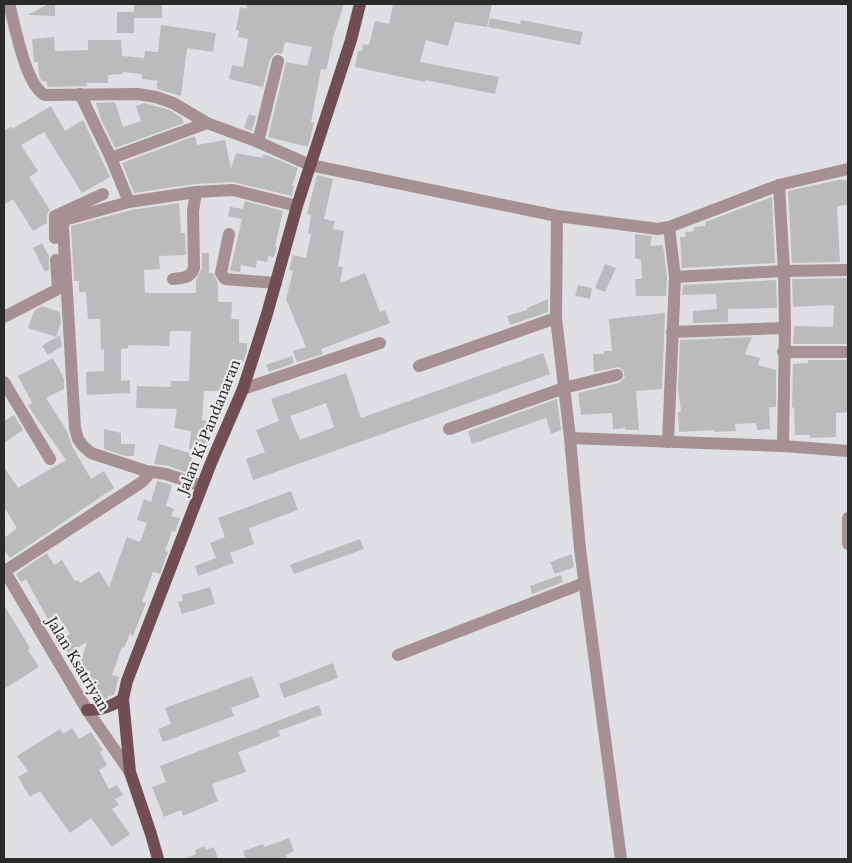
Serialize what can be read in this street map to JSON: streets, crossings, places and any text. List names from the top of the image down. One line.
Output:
{"streets":{"main road":["Jalan Ki Pandanaran"],"street":["Jalan Ksatriyan"]},"crossings":[["Jalan Ki Pandanaran","Jalan Ksatriyan"]]}
